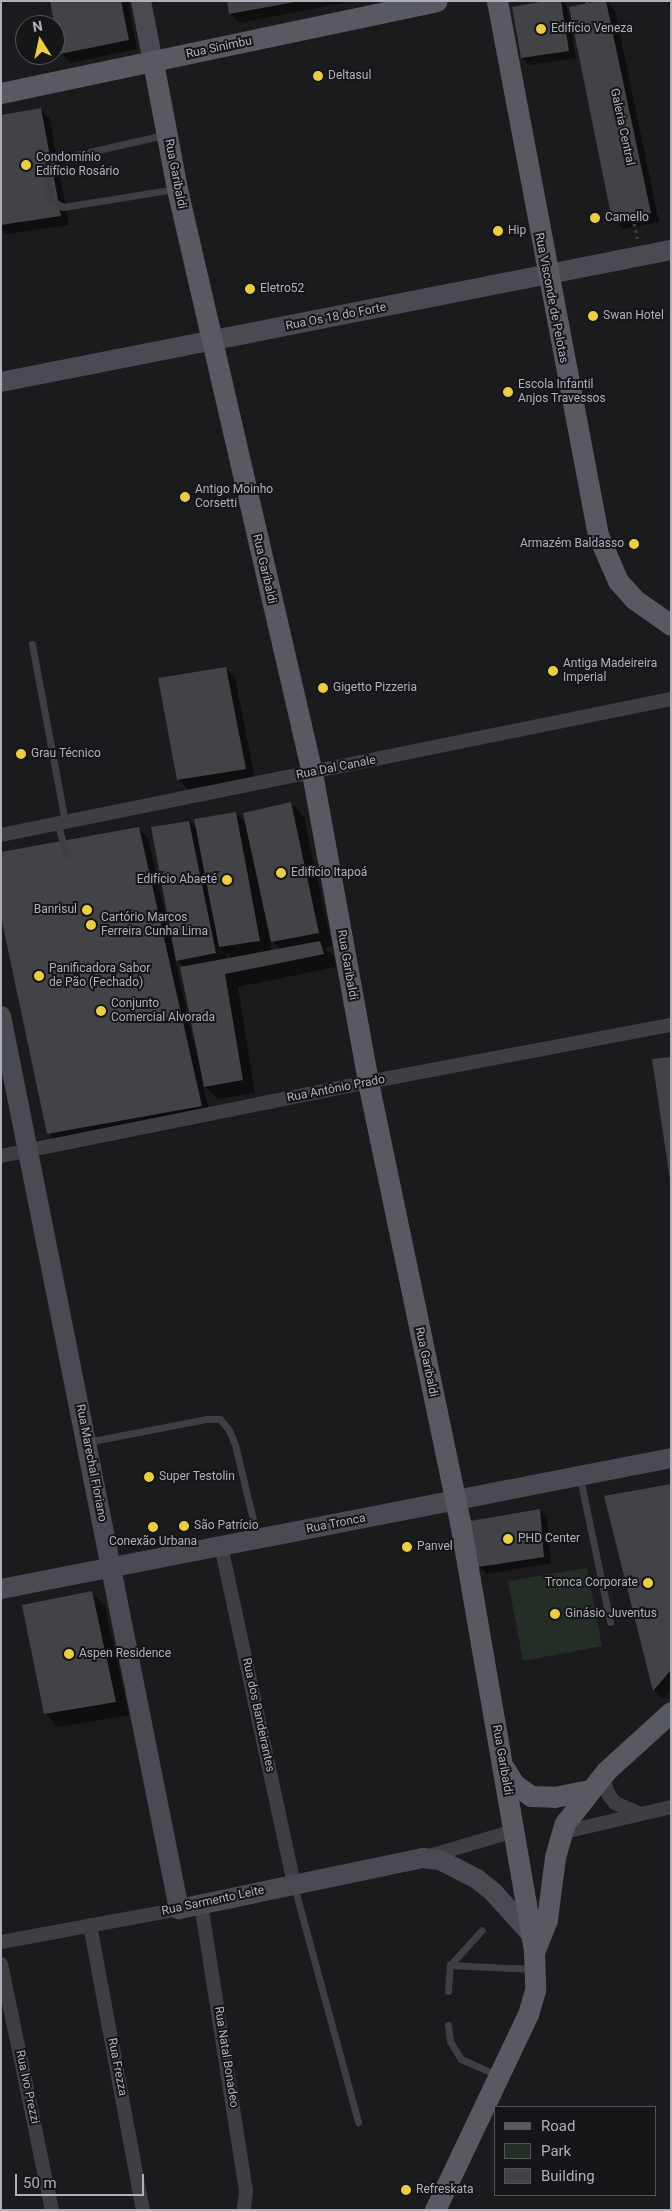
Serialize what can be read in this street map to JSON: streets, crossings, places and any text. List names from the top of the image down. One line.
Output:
{"streets":{"main road":["Rua Sinimbu","Rua Garibaldi","Rua Visconde de Pelotas"],"street":["Rua Os 18 do Forte","Rua Dal Canale","Rua Antônio Prado","Rua Marechal Floriano","Rua Tronca","Rua dos Bandeirantes","Rua Sarmento Leite","Rua Natal Bonadeo","Rua Frezza","Rua Ivo Prezzi"],"path":["Galeria Central"]},"crossings":[["Rua Sinimbu","Rua Garibaldi"],["Galeria Central","Rua Os 18 do Forte"],["Rua Garibaldi","Rua Os 18 do Forte"],["Rua Garibaldi","Rua Dal Canale"],["Rua Garibaldi","Rua Antônio Prado"],["Rua Garibaldi","Rua Tronca"],["Rua Garibaldi","Rua Sarmento Leite"],["Rua Visconde de Pelotas","Rua Os 18 do Forte"],["Rua Antônio Prado","Rua Marechal Floriano"],["Rua Marechal Floriano","Rua Tronca"],["Rua Marechal Floriano","Rua Sarmento Leite"],["Rua Tronca","Rua dos Bandeirantes"],["Rua dos Bandeirantes","Rua Sarmento Leite"],["Rua Sarmento Leite","Rua Natal Bonadeo"],["Rua Sarmento Leite","Rua Frezza"]],"places":["Edifício Veneza","Deltasul","Condomínio Edifício Rosário","Camello","Hip","Eletro52","Swan Hotel","Escola Infantil Anjos Travessos","Antigo Moinho Corsetti","Armazém Baldasso","Antiga Madeireira Imperial","Gigetto Pizzeria","Grau Técnico","Edifício Itapoá","Edifício Abaeté","Banrisul","Cartório Marcos Ferreira Cunha Lima","Panificadora Sabor de Pão (Fechado)","Conjunto Comercial Alvorada","Super Testolin","São Patrício","Conexão Urbana","PHD Center","Panvel","Tronca Corporate","Ginásio Juventus","Aspen Residence","Refreskata"],"legend":["Road","Park","Building"],"scale_bar":"50 m","north":"top"}
